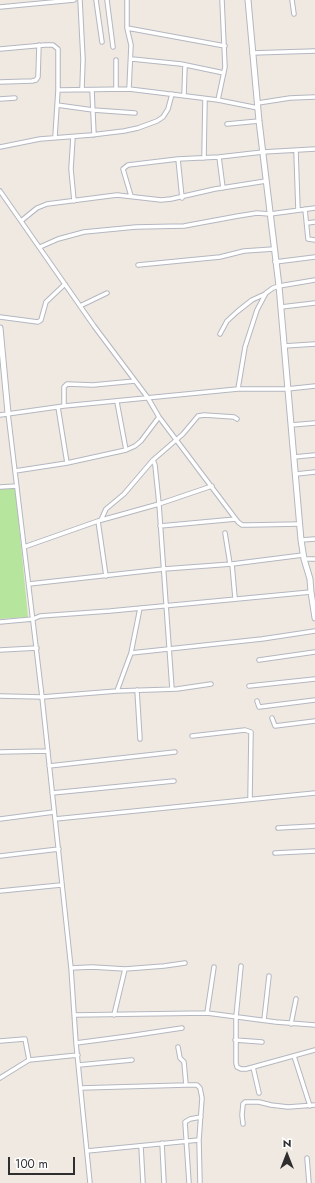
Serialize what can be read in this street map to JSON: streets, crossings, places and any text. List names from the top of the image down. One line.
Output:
{"scale_bar":"100 m","north":"top"}
